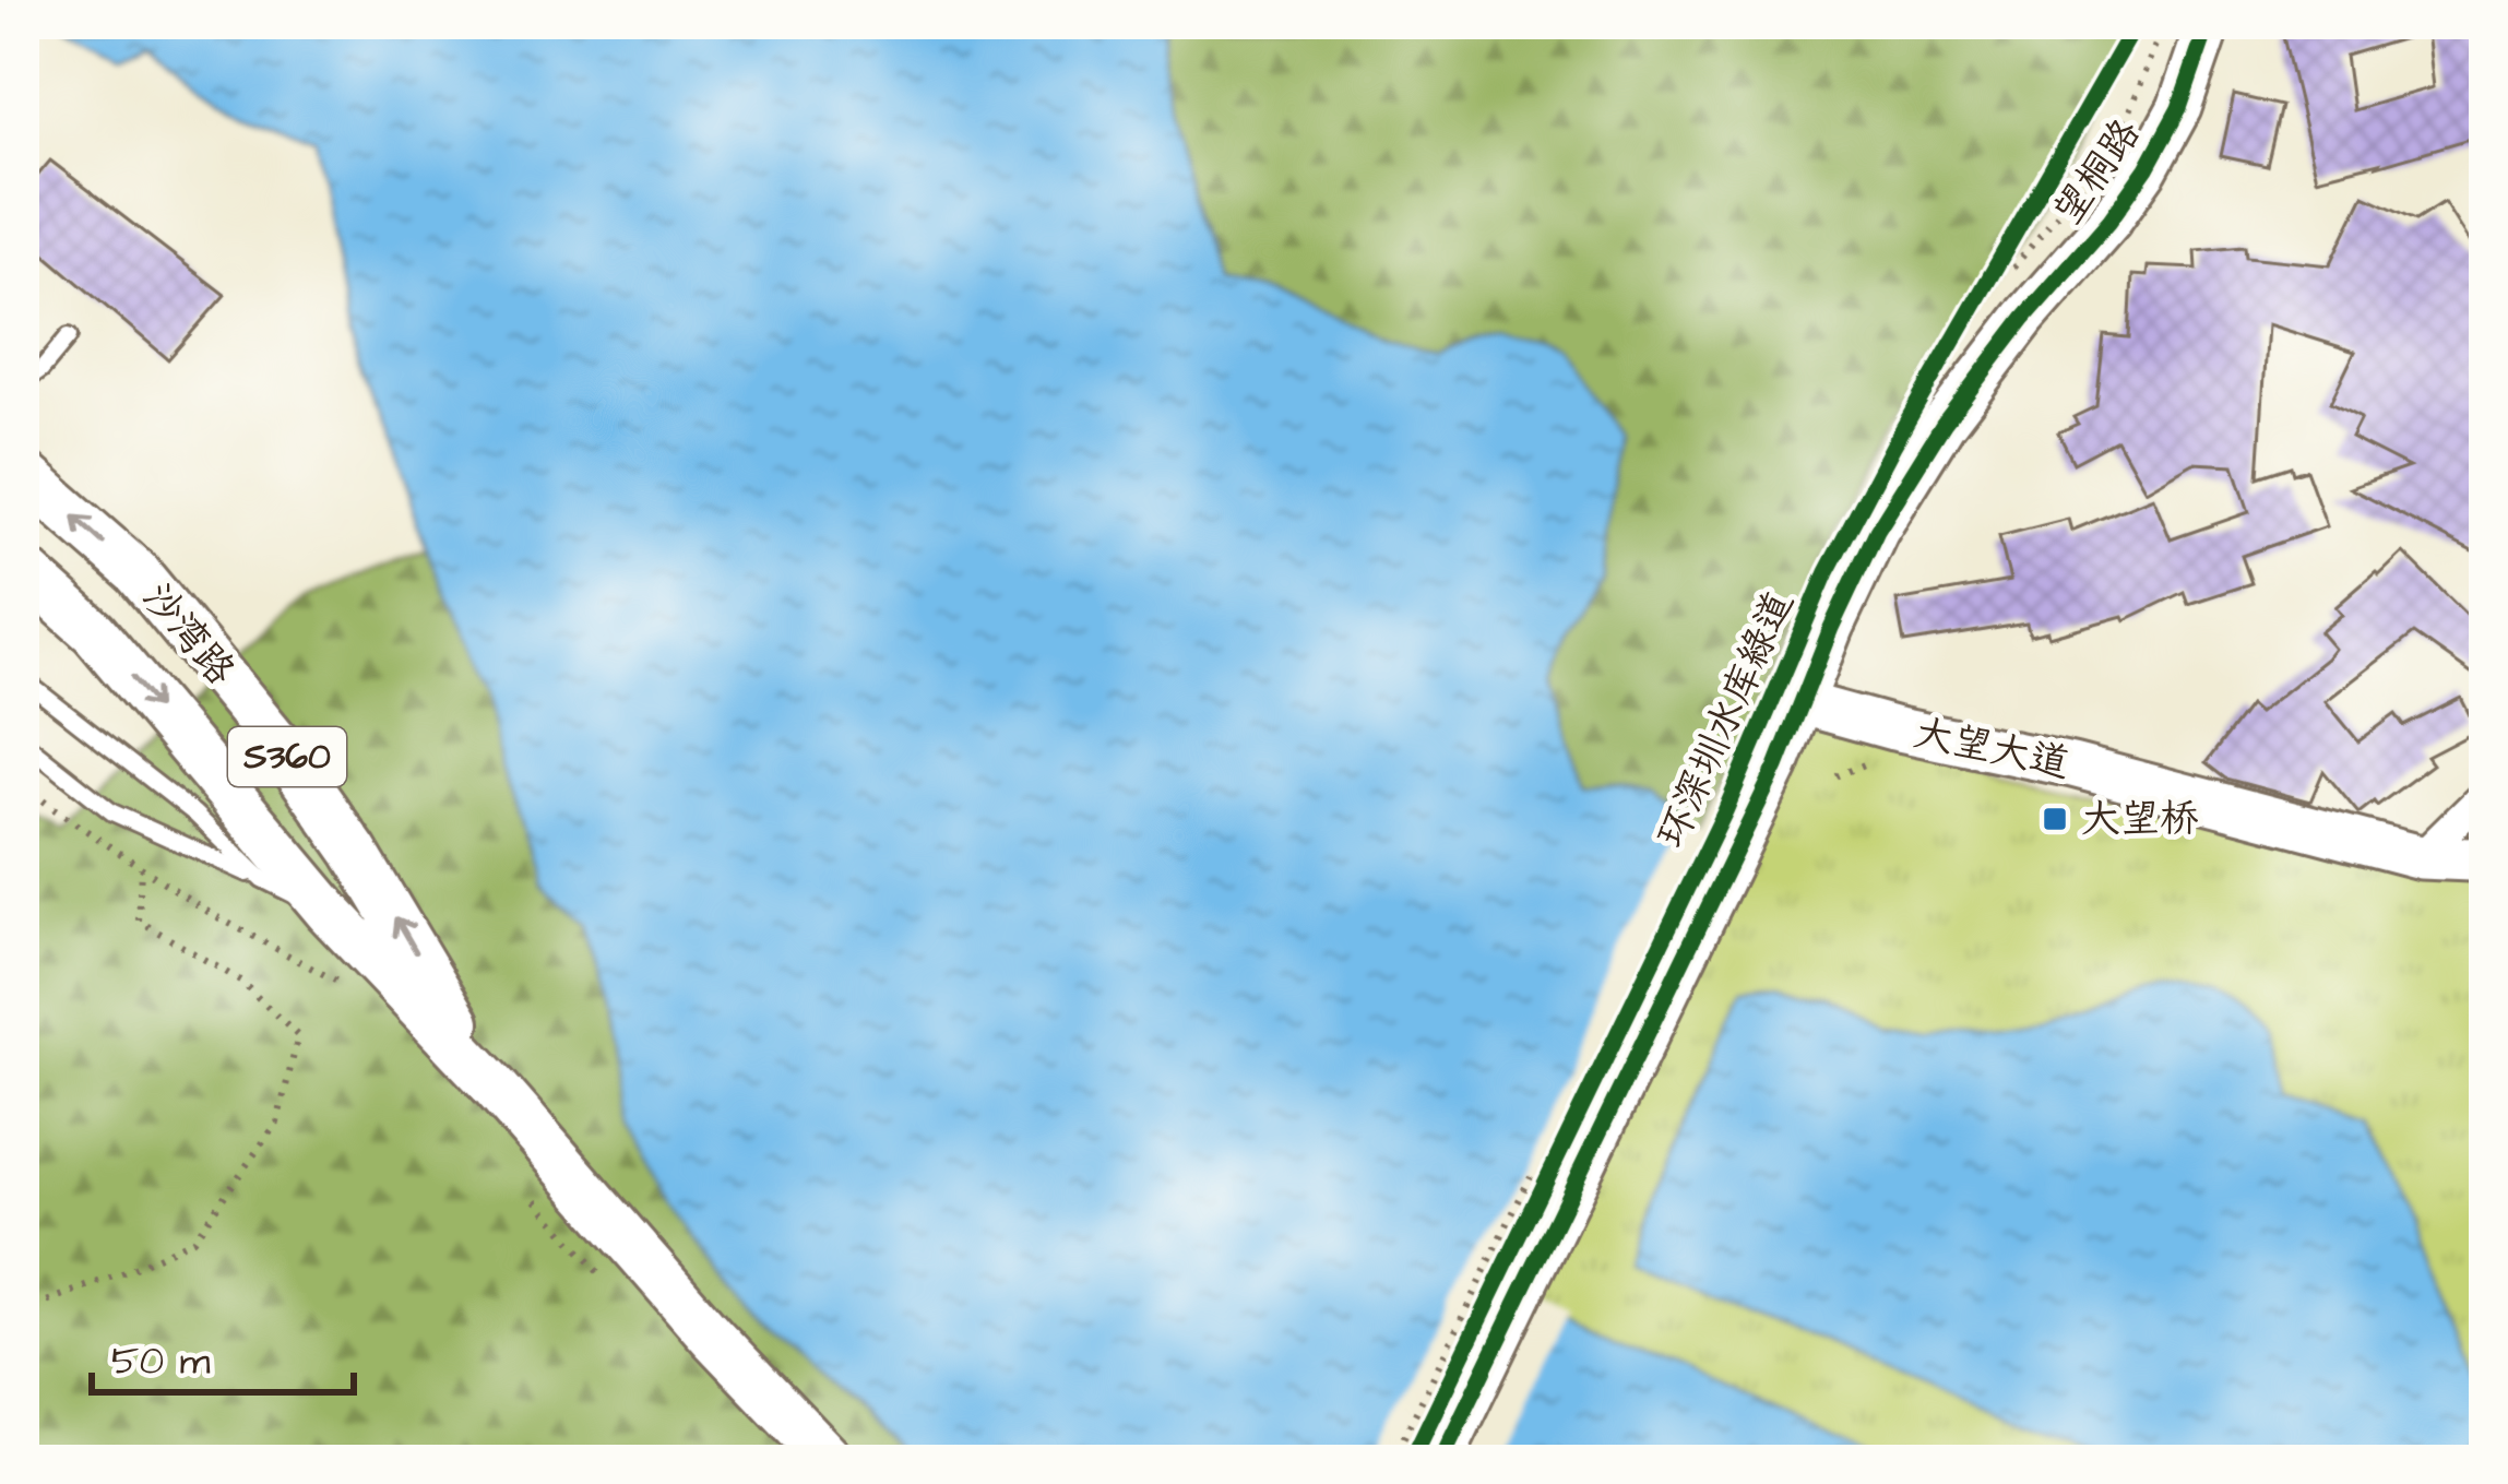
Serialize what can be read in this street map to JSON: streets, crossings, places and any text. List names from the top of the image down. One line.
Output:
{"streets":{"main road":["望桐路","沙湾路","大望大道","S360"],"cycle path":["环深圳水库緑道"]},"crossings":[["望桐路","大望大道"]],"places":{"transit":["大望桥"]},"scale_bar":"50 m"}
